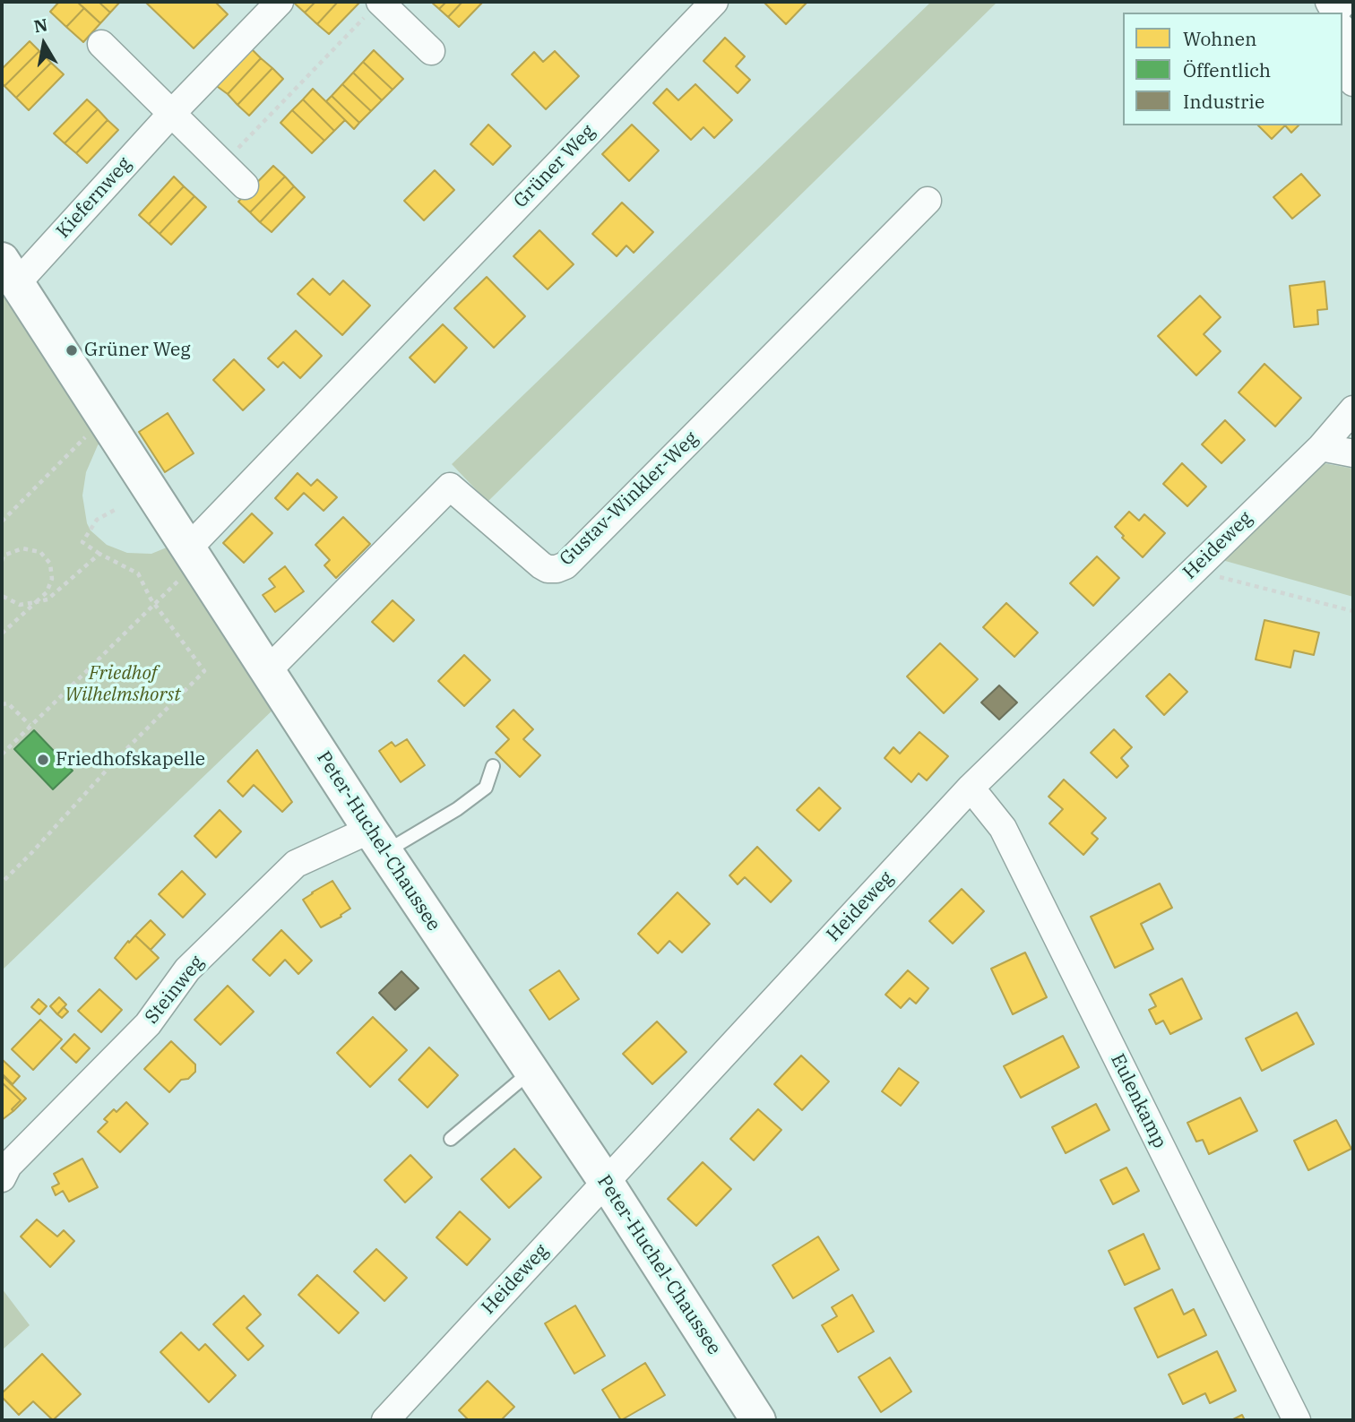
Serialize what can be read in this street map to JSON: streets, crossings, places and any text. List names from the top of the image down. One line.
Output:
{"streets":{"street":["Grüner Weg","Kiefernweg","Gustav-Winkler-Weg","Heideweg","Peter-Huchel-Chaussee","Steinweg","Eulenkamp"]},"crossings":[["Grüner Weg","Peter-Huchel-Chaussee"],["Kiefernweg","Peter-Huchel-Chaussee"],["Gustav-Winkler-Weg","Peter-Huchel-Chaussee"],["Heideweg","Peter-Huchel-Chaussee"],["Heideweg","Eulenkamp"],["Peter-Huchel-Chaussee","Steinweg"]],"parks":["Friedhof Wilhelmshorst"],"places":["Grüner Weg","Friedhofskapelle"],"legend":["Wohnen","Öffentlich","Industrie"],"north":"top"}
